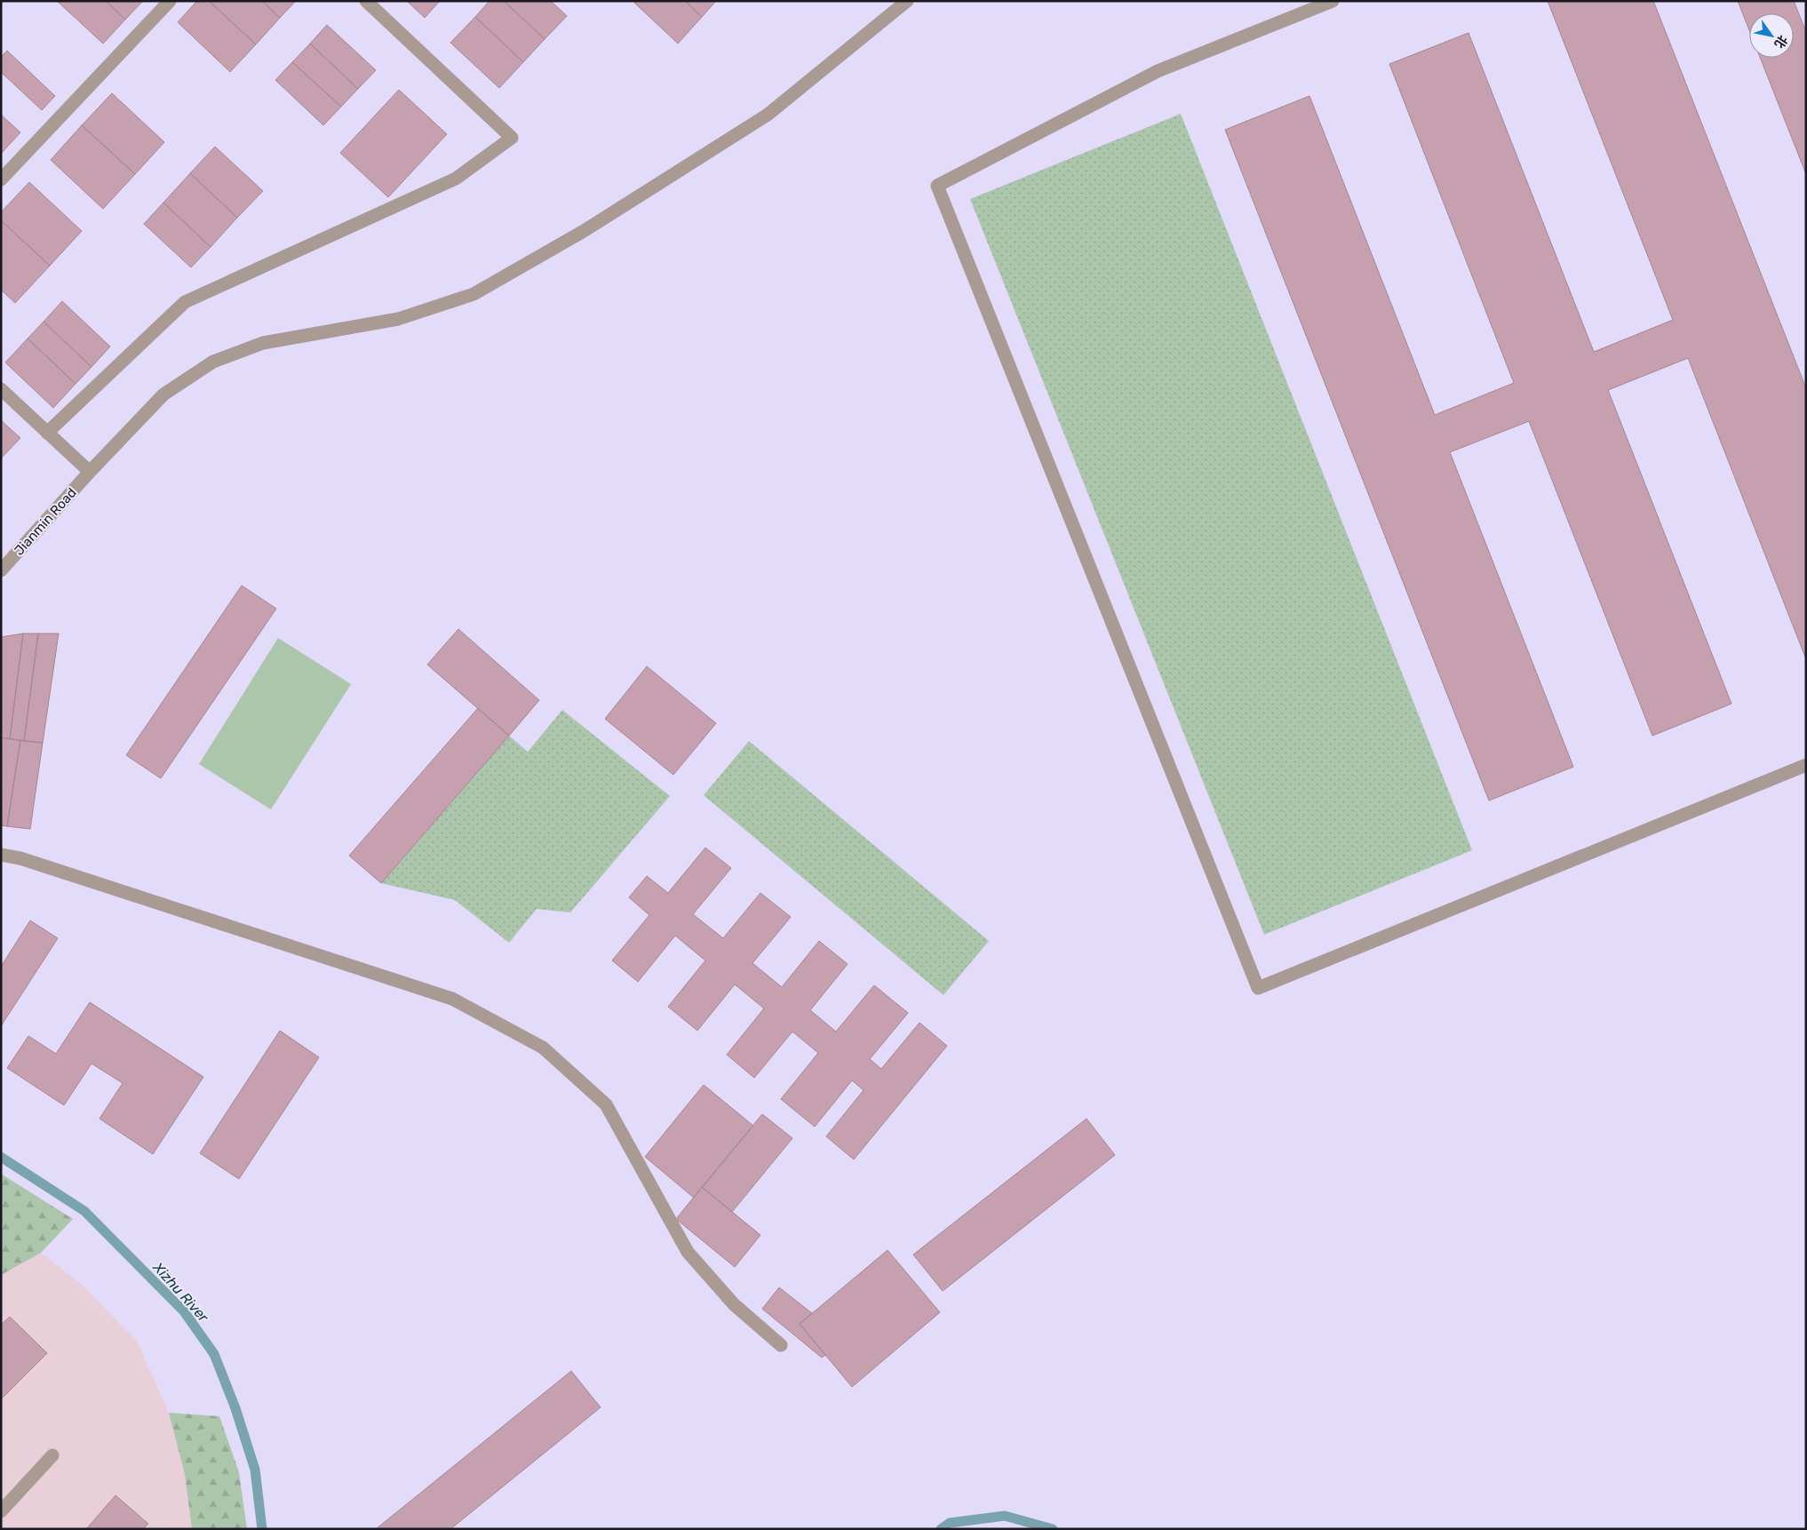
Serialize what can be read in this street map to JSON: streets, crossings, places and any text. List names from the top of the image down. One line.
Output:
{"streets":{"street":["Jianmin Road"]},"water":["Xizhu River"],"north":"bottom right"}
